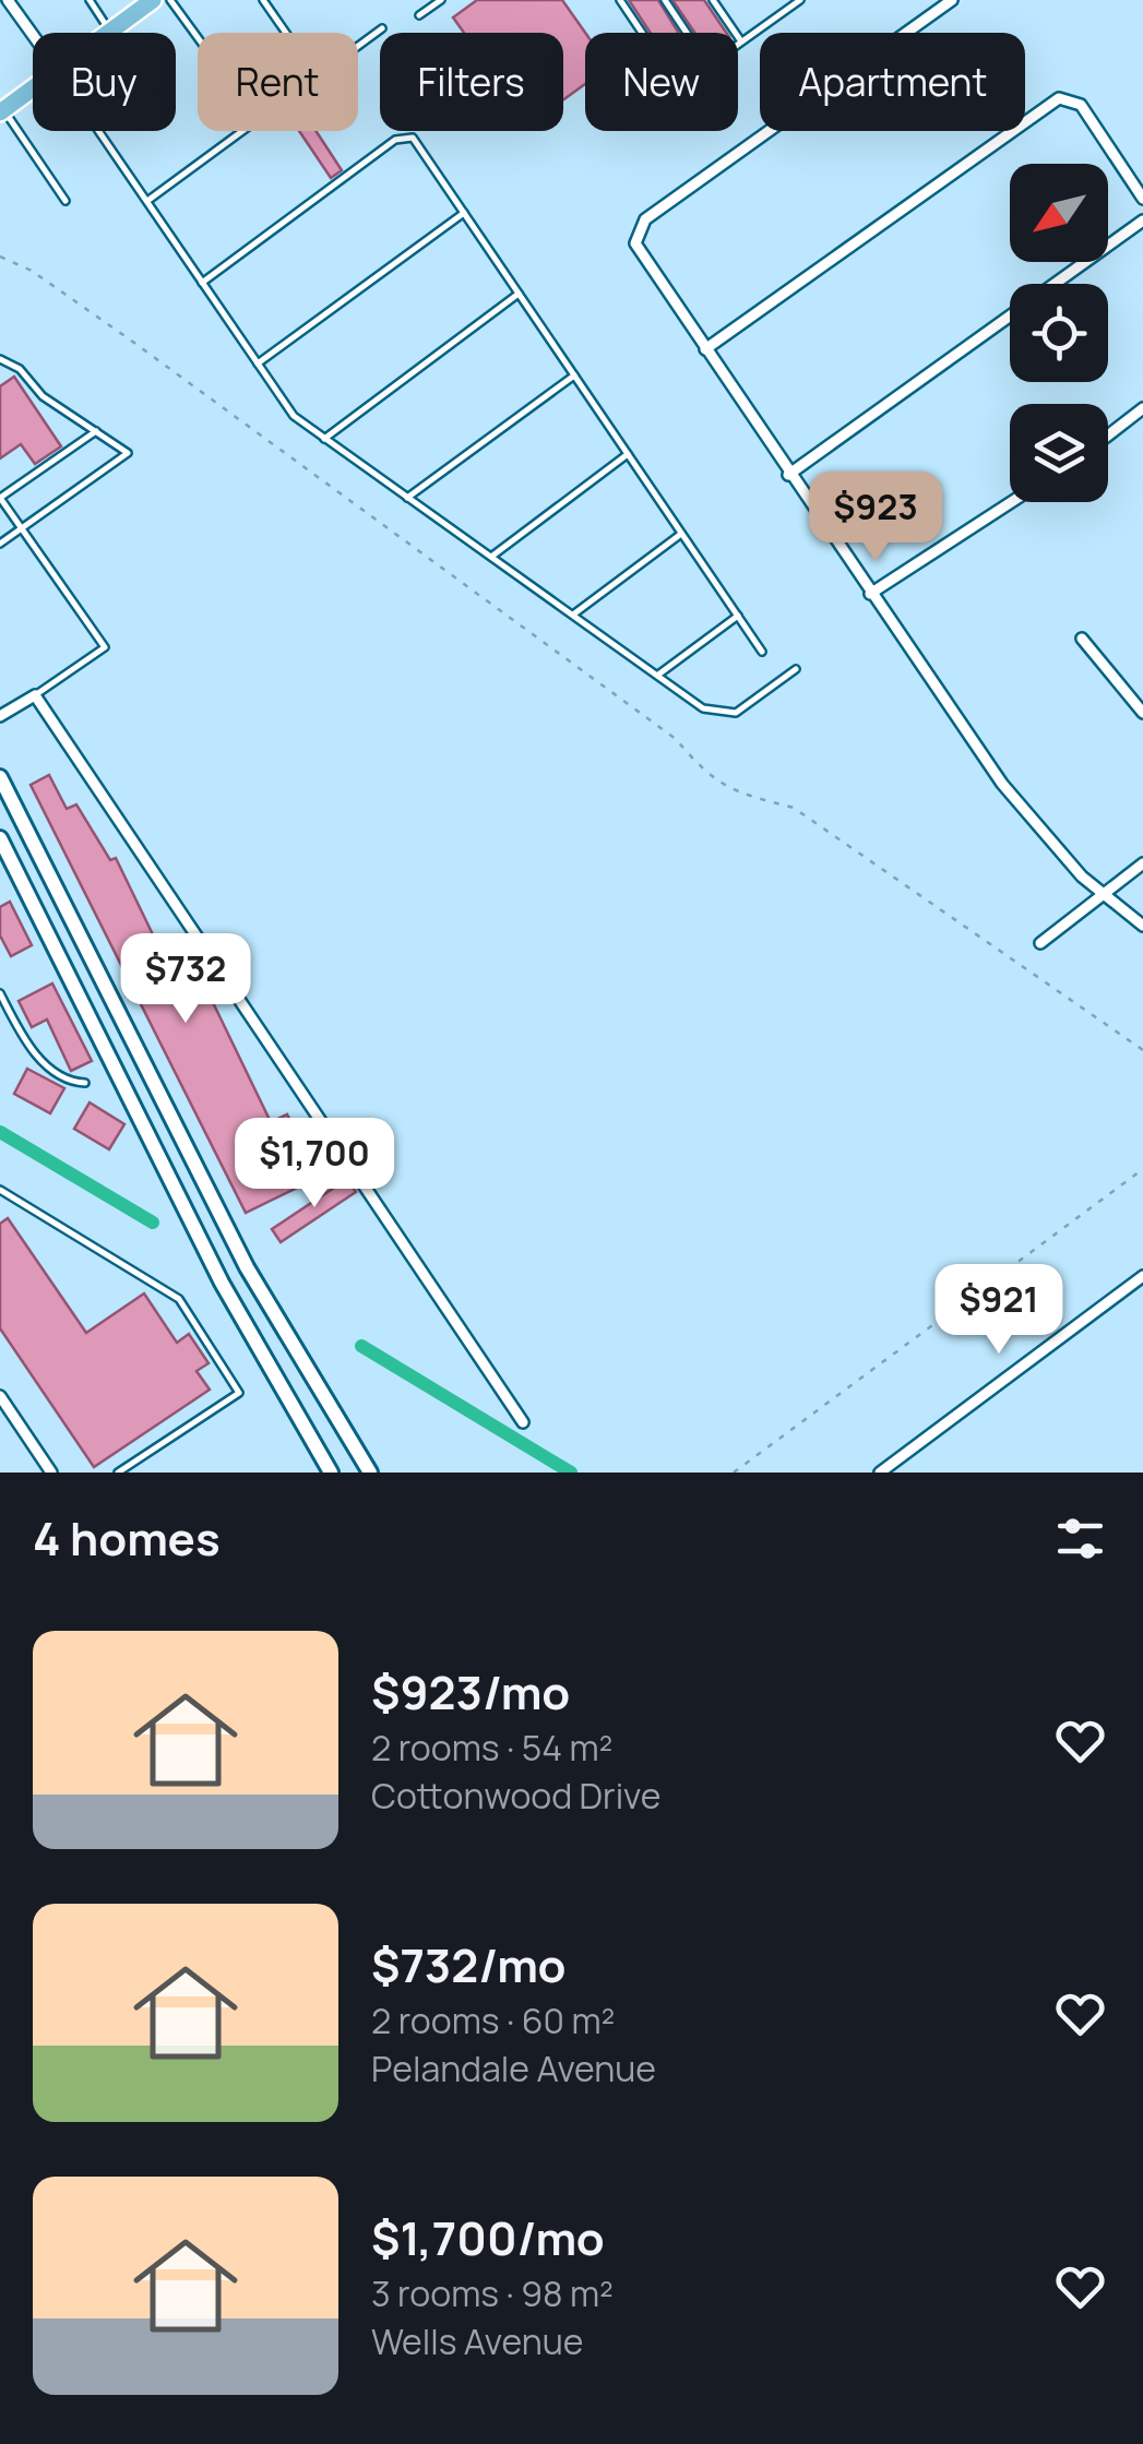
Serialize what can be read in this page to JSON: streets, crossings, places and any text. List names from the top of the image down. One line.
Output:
{"north":"bottom left","page":{"chip":["Buy","Rent","Filters","New","Apartment"],"price":["$923","$732","$1,700","$921"],"heading":"4 homes","list":[{"name":"$923/mo","note":"2 rooms · 54 m² · Cottonwood Drive"},{"name":"$732/mo","note":"2 rooms · 60 m² · Pelandale Avenue"},{"name":"$1,700/mo","note":"3 rooms · 98 m² · Wells Avenue"}]}}
